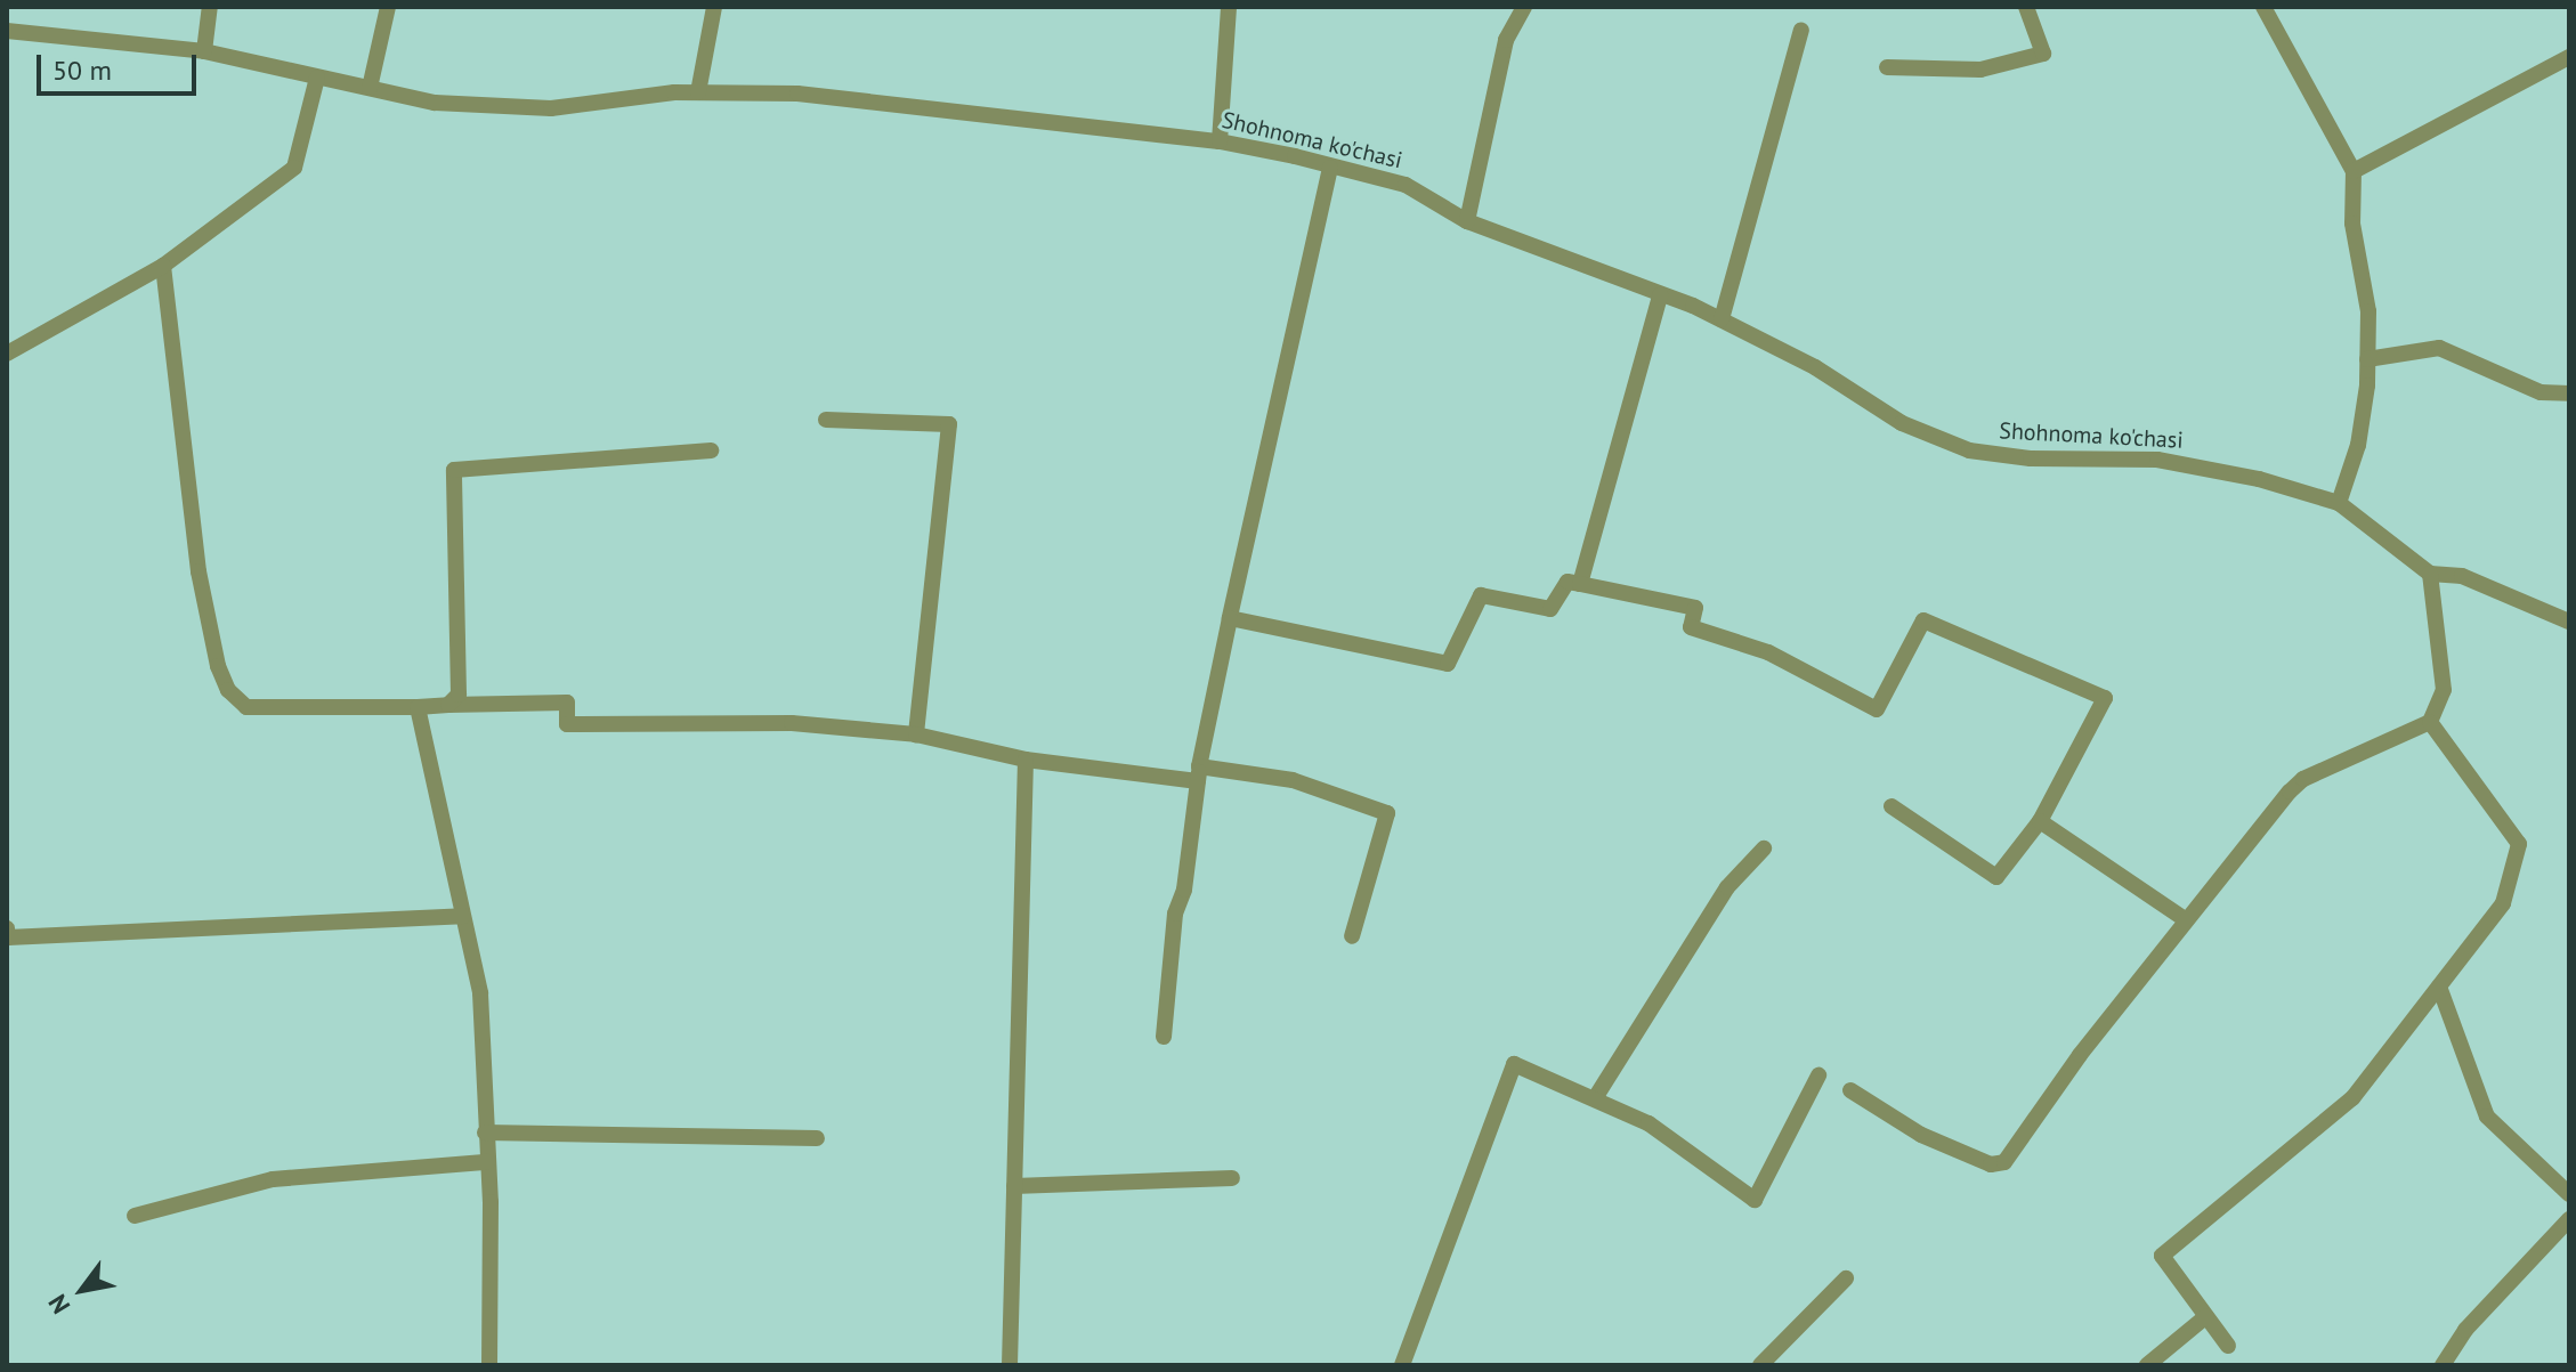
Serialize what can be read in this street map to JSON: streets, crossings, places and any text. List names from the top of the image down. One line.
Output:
{"streets":{"street":["Shohnoma ko'chasi"]},"scale_bar":"50 m","north":"bottom left"}
